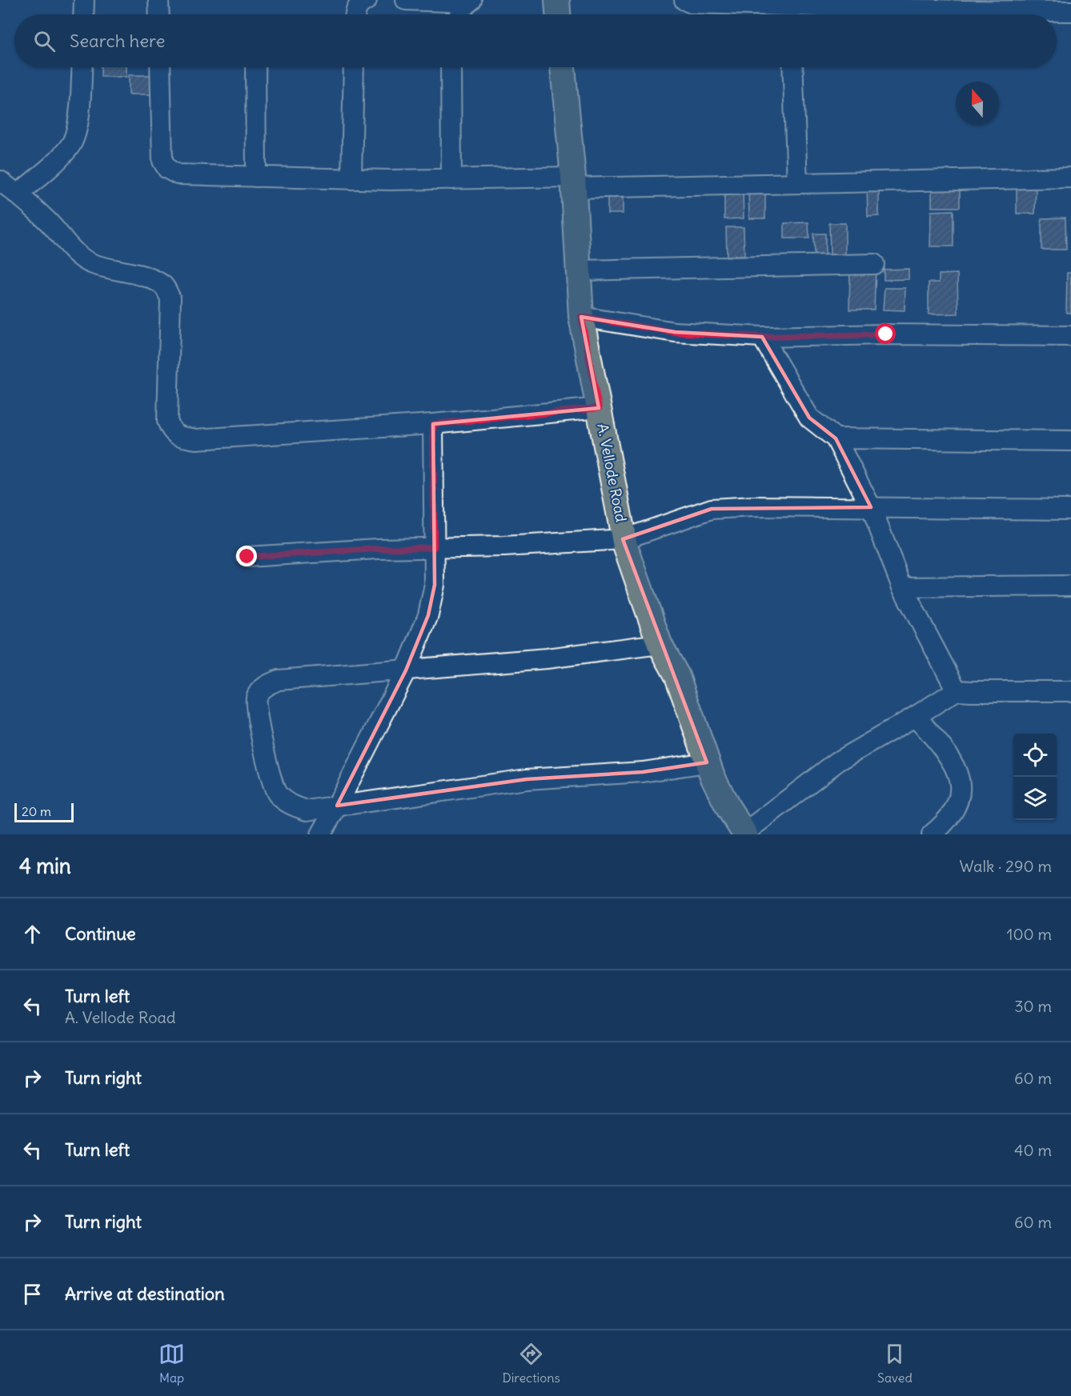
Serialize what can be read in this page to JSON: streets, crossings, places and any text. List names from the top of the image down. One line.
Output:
{"streets":{"main road":["A. Vellode Road"]},"scale_bar":"20 m","north":"top","page":{"search":"Search here","scale":"20 m","heading":["4 min","Walk · 290 m"],"list":[["Continue","100 m"],["Turn left","A. Vellode Road","30 m"],["Turn right","60 m"],["Turn left","40 m"],["Turn right","60 m"],"Arrive at destination"],"nav":["Map","Directions","Saved"]}}
